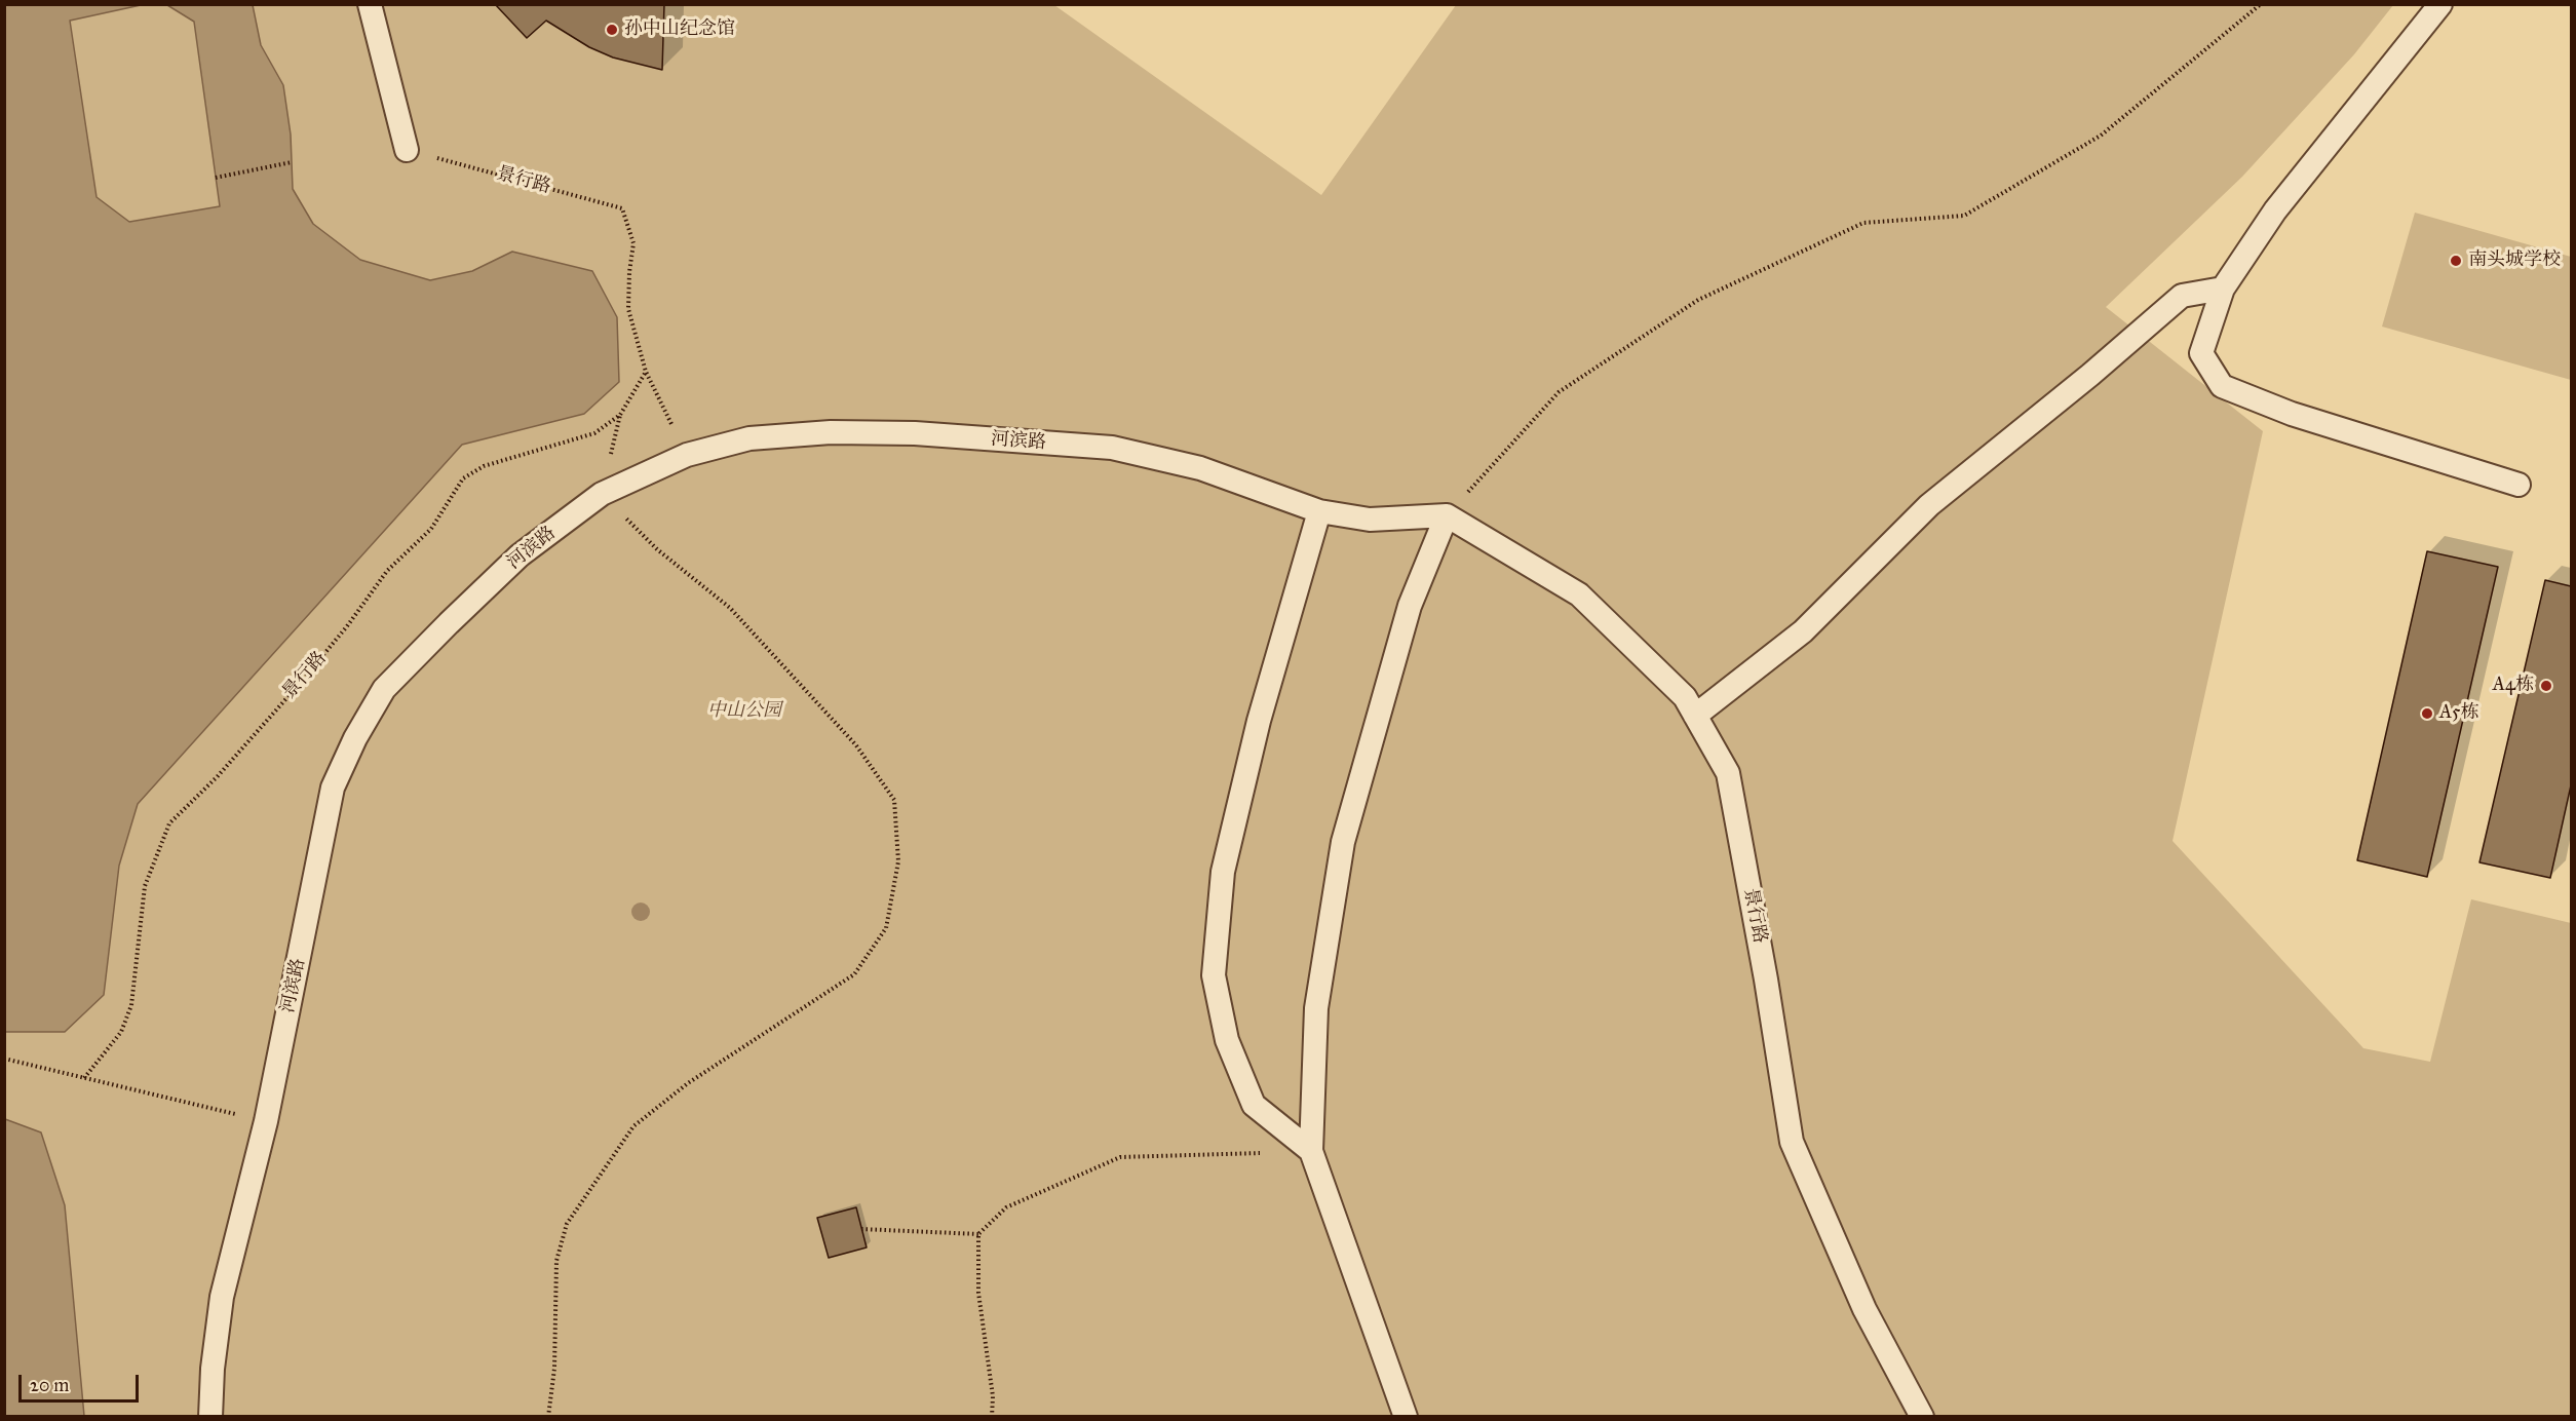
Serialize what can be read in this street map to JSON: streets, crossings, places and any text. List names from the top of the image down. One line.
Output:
{"streets":{"lane":["景行路","河滨路"]},"crossings":[["景行路","河滨路"]],"parks":["中山公园"],"places":["孙中山纪念馆","南头城学校","A4栋","A5栋"],"scale_bar":"20 m"}
